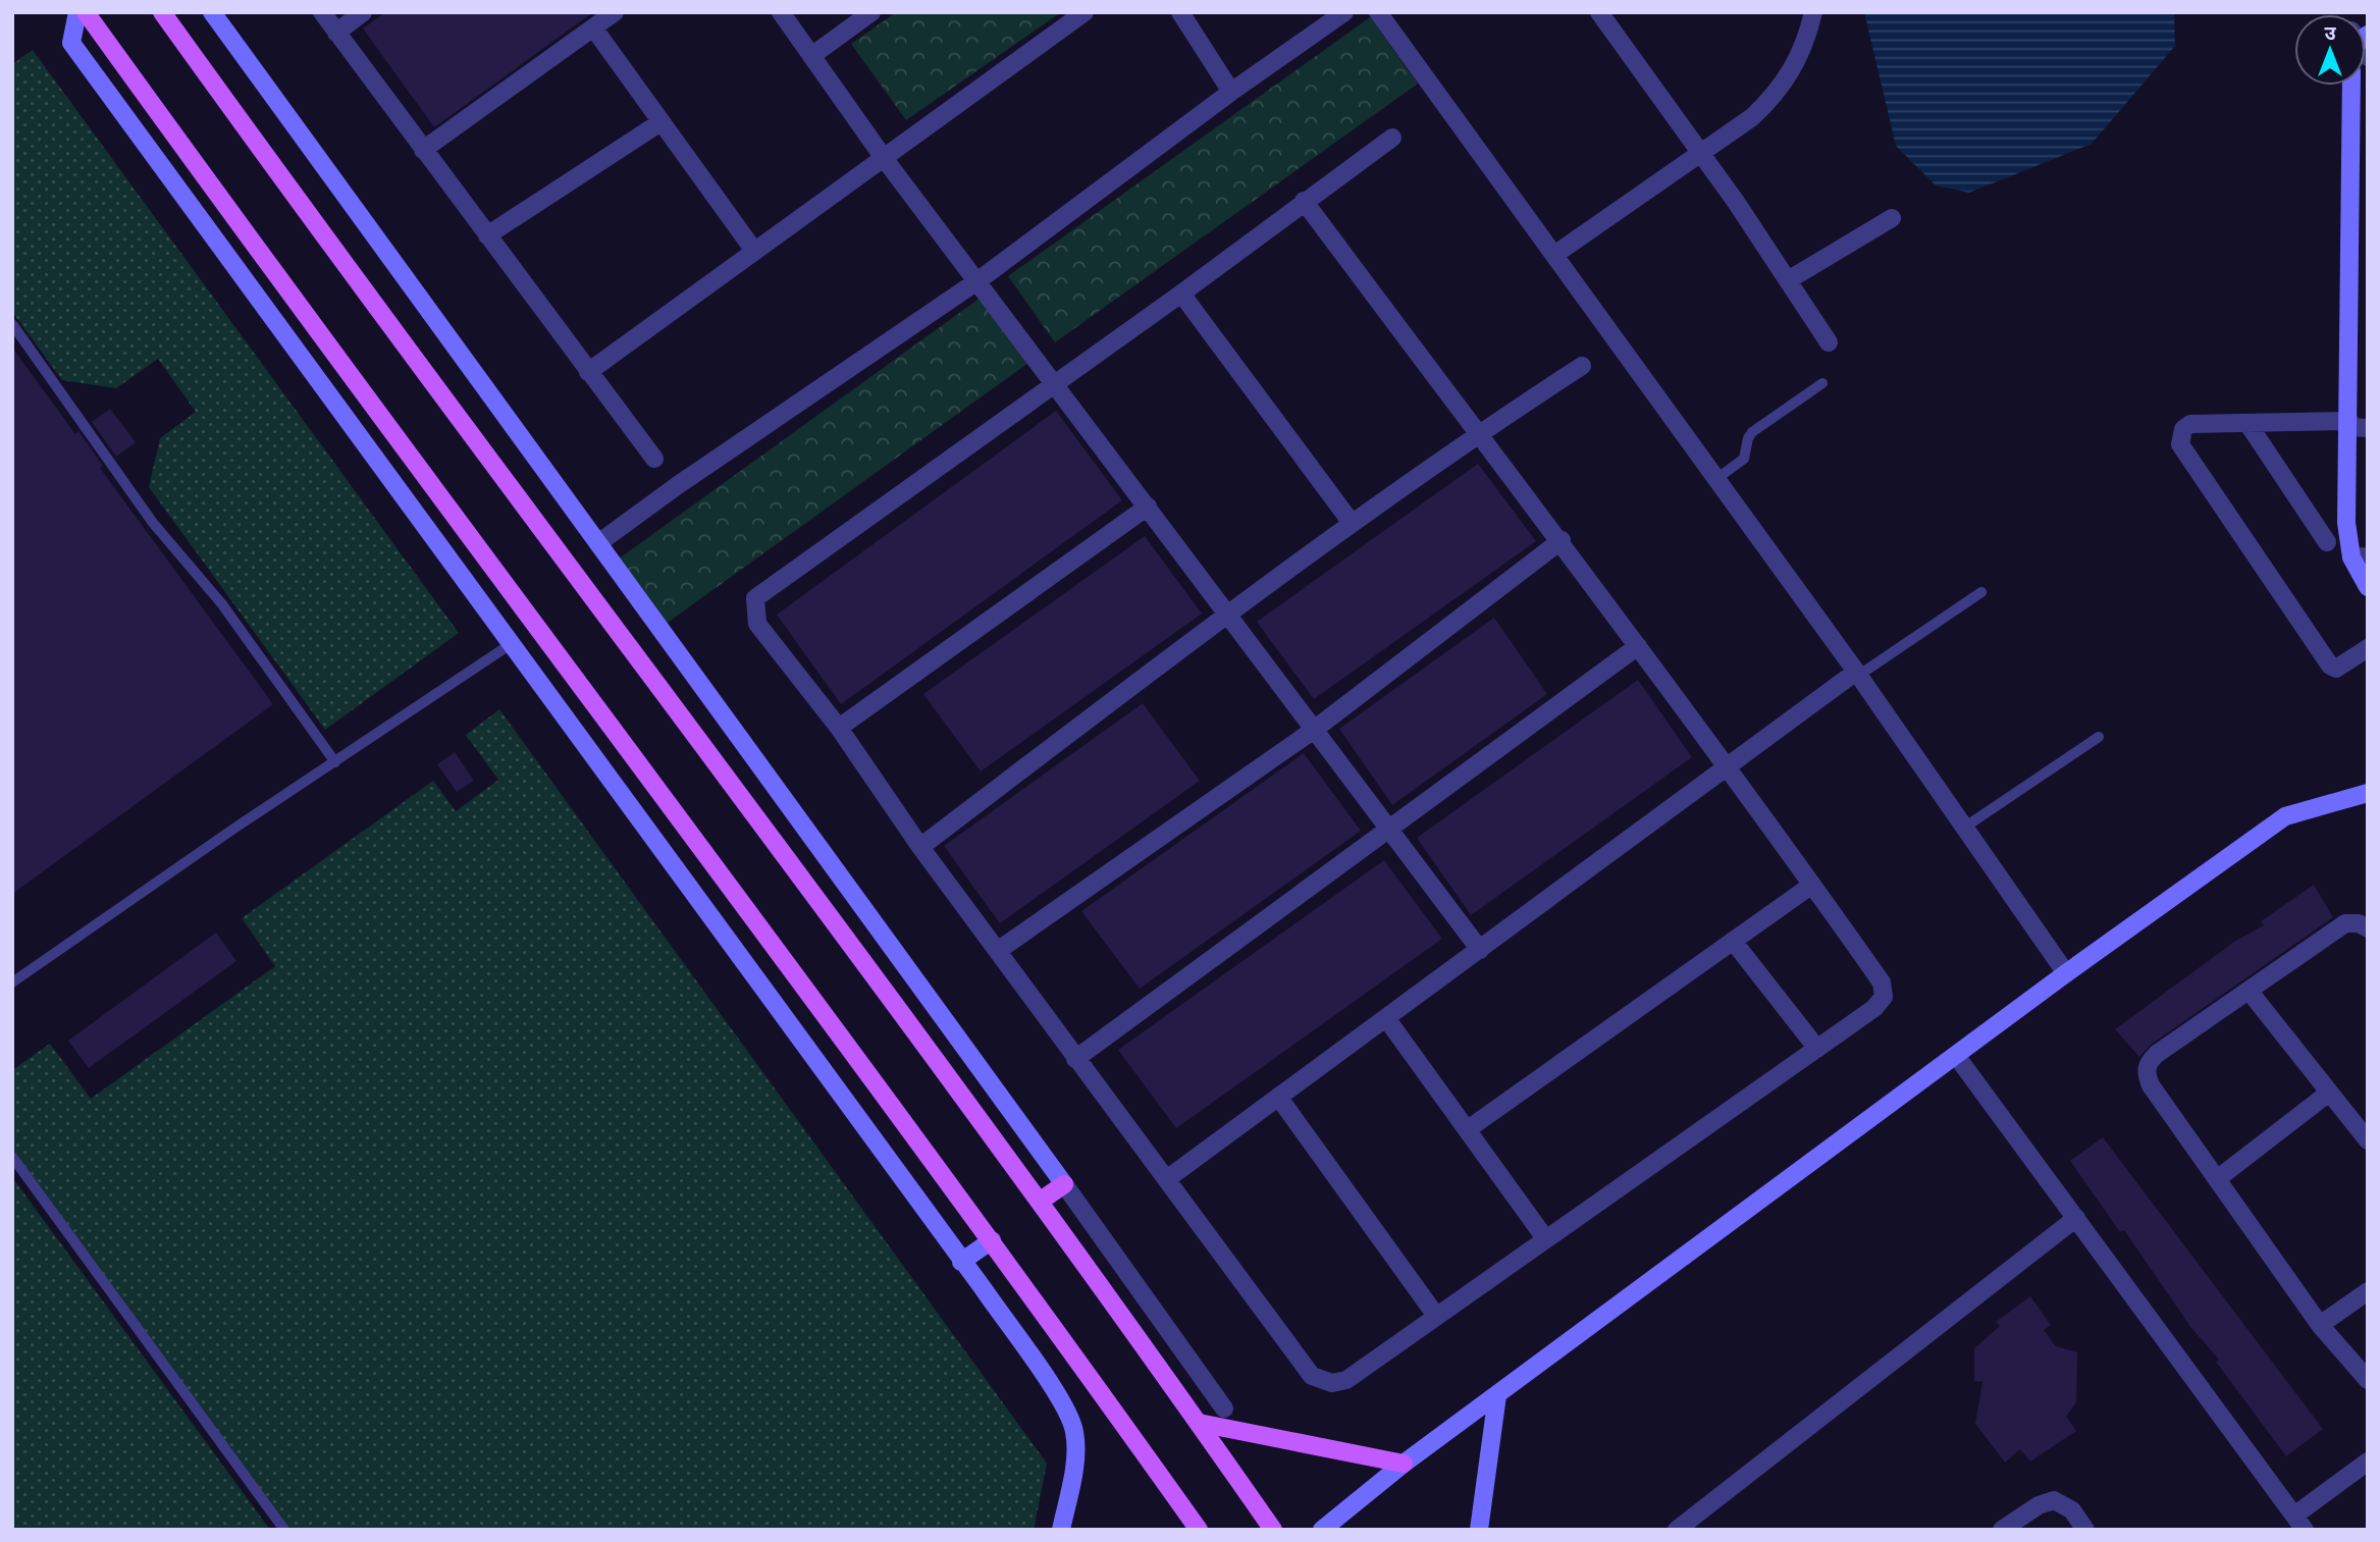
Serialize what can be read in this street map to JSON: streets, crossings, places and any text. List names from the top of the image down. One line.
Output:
{"north":"top"}
